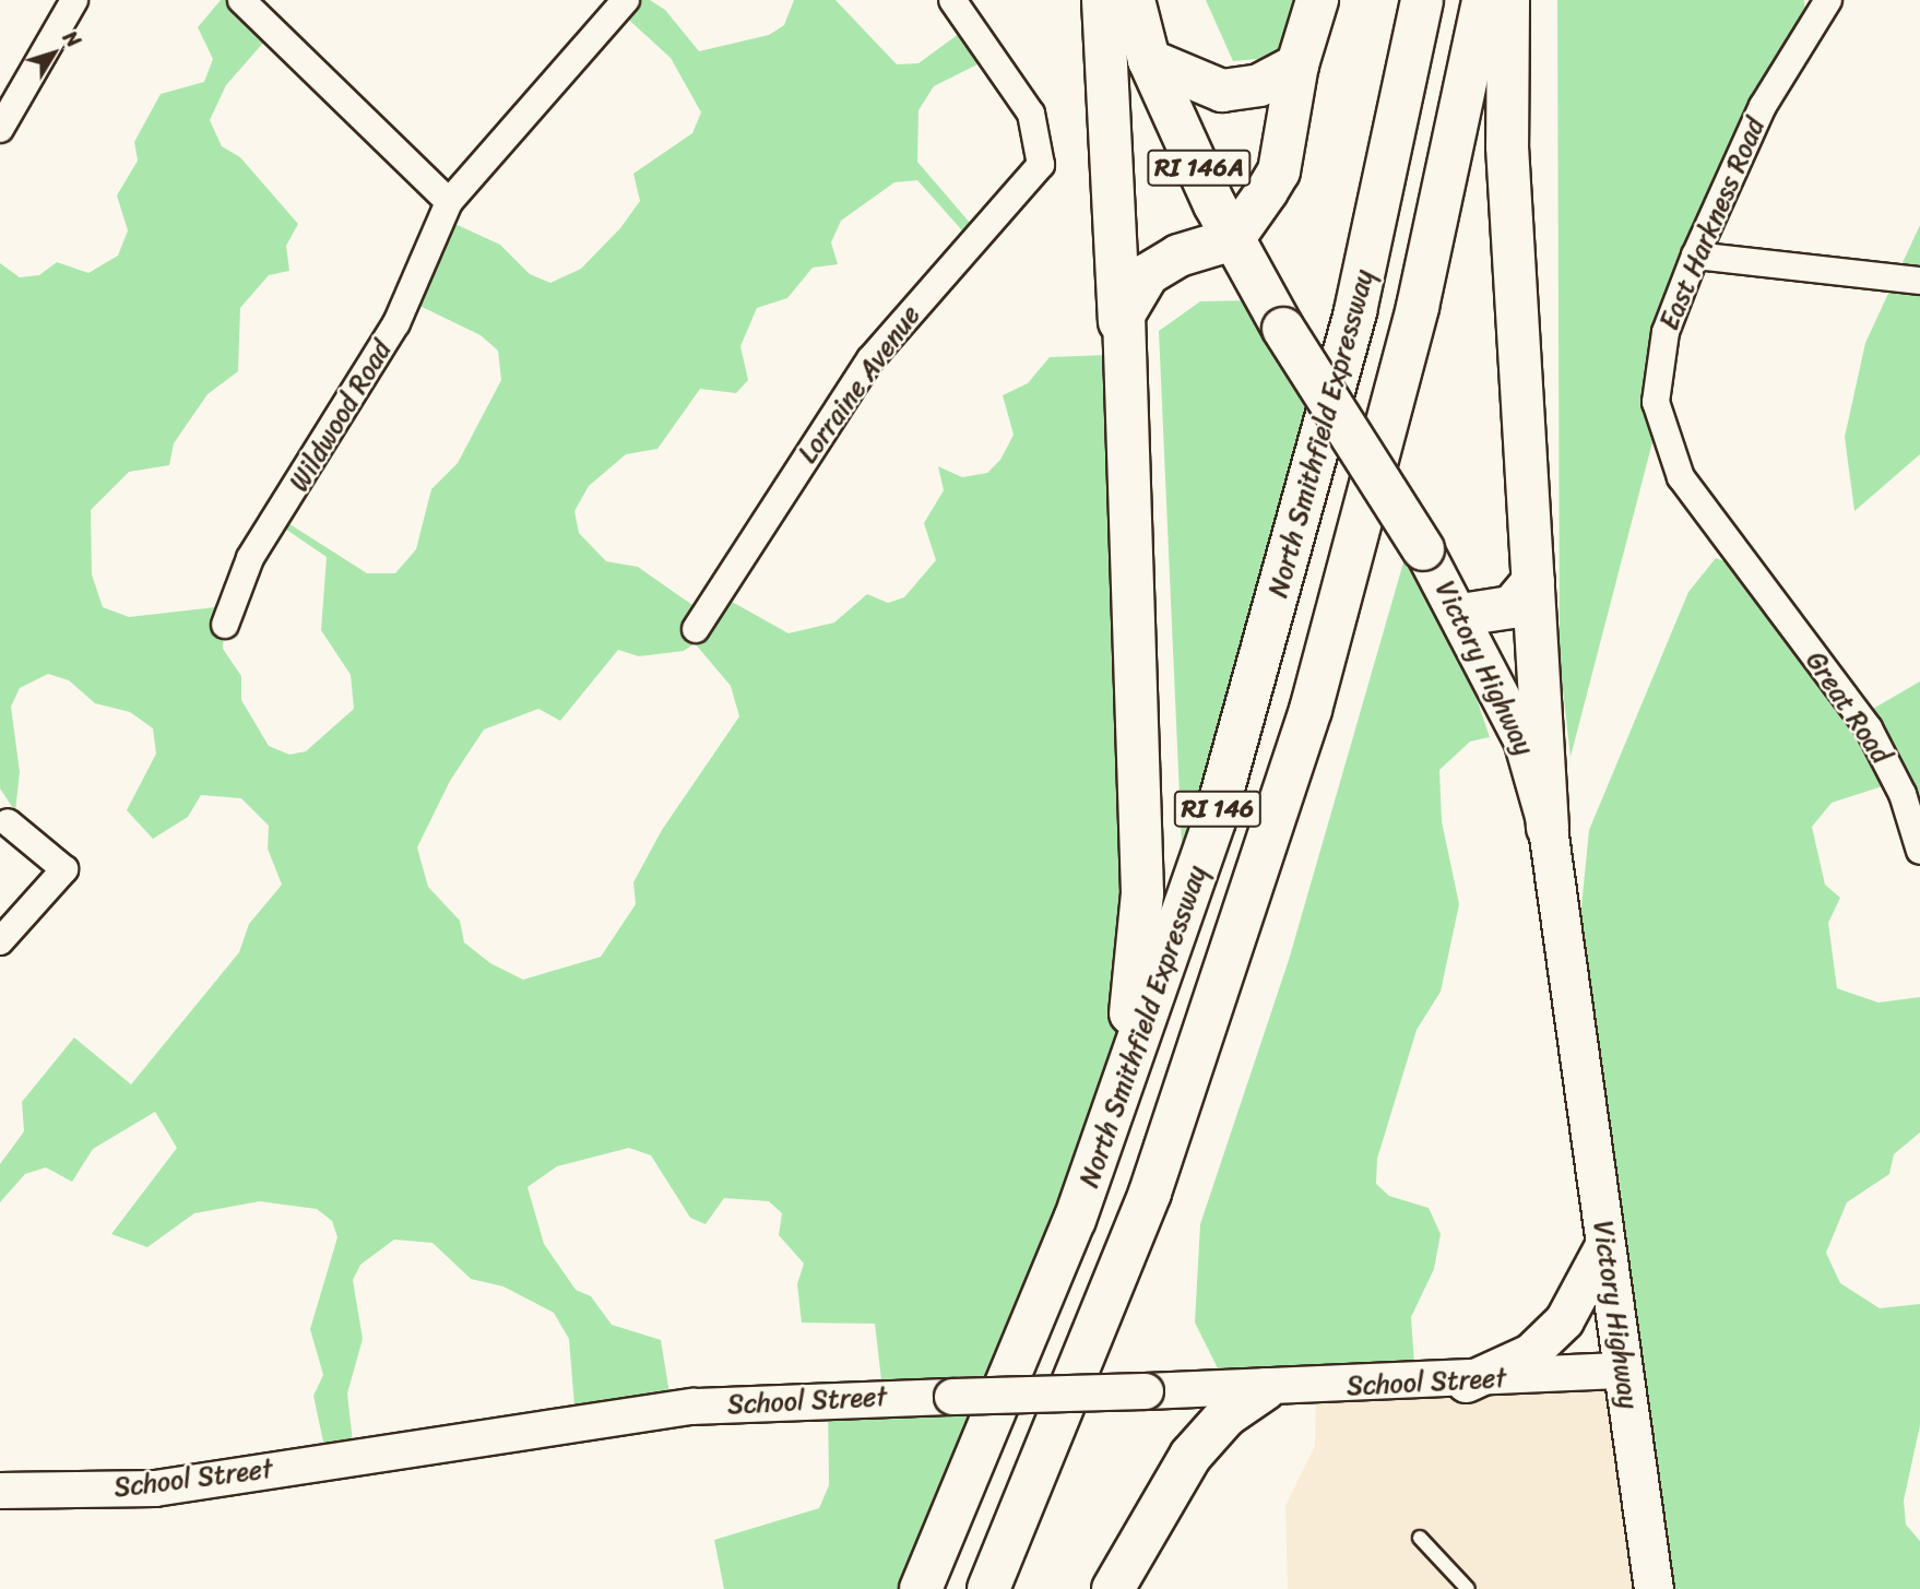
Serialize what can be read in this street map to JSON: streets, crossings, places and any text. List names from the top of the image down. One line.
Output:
{"streets":{"main road":["RI 146A","North Smithfield Expressway","Victory Highway","RI 146"],"street":["East Harkness Road","Lorraine Avenue","Wildwood Road","Great Road","School Street"]},"crossings":[["East Harkness Road","Great Road"],["Victory Highway","School Street"]],"north":"top right"}
